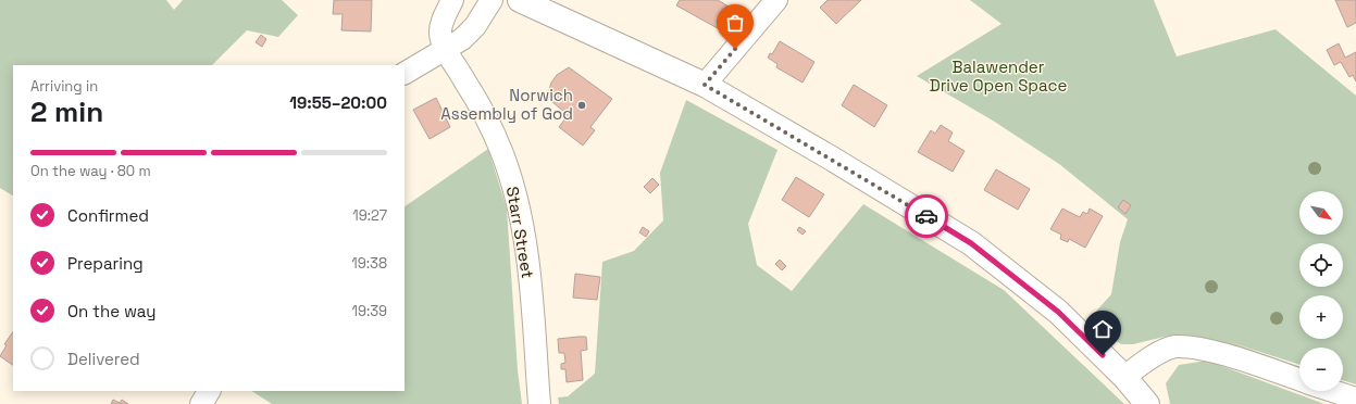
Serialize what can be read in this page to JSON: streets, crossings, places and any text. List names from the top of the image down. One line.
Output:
{"streets":{"street":["Starr Street"]},"parks":["Balawender Drive Open Space"],"places":["Norwich Assembly of God"],"north":"bottom right","page":{"heading":["2 min","Arriving in","19:55–20:00"],"bar":"On the way · 80 m","map_buttons":["+","−"],"list":[["Confirmed","19:27"],["Preparing","19:38"],["On the way","19:39"],"Delivered"]}}
